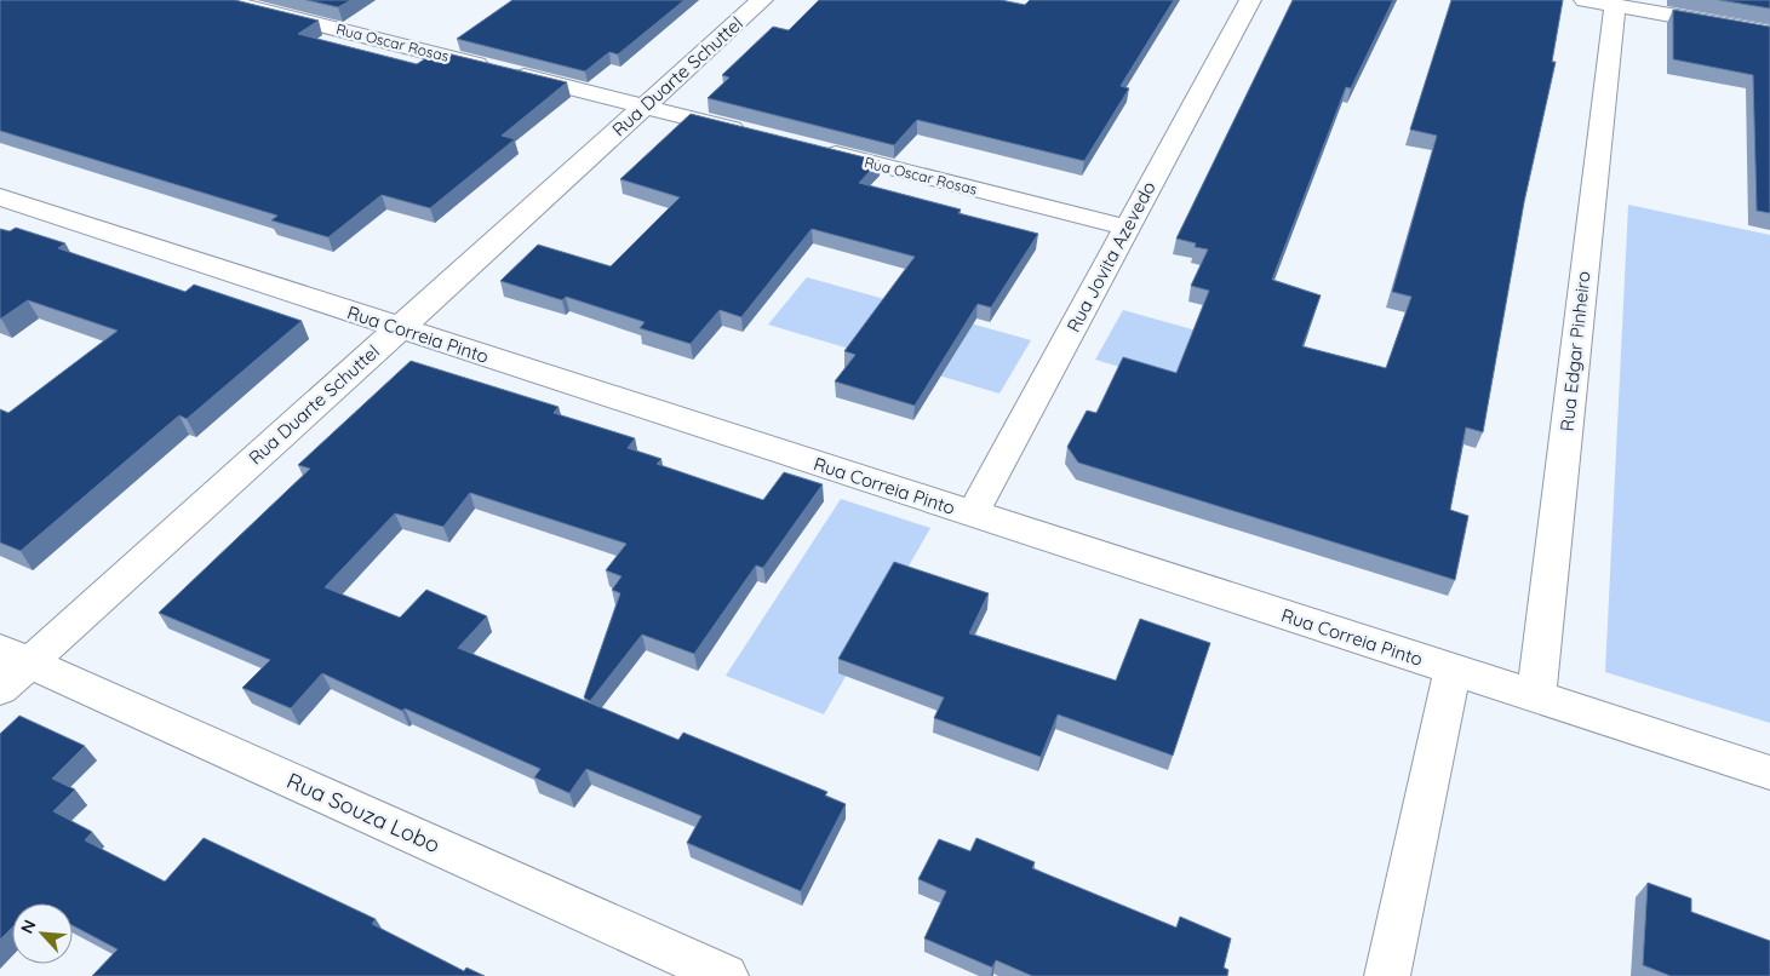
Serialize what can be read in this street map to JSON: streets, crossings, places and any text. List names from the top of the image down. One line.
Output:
{"streets":{"street":["Rua Oscar Rosas","Rua Duarte Schuttel","Rua Jovita Azevedo","Rua Correia Pinto","Rua Edgar Pinheiro","Rua Souza Lobo"]},"crossings":[["Rua Oscar Rosas","Rua Duarte Schuttel"],["Rua Oscar Rosas","Rua Jovita Azevedo"],["Rua Duarte Schuttel","Rua Correia Pinto"],["Rua Duarte Schuttel","Rua Souza Lobo"],["Rua Jovita Azevedo","Rua Correia Pinto"],["Rua Correia Pinto","Rua Edgar Pinheiro"]],"north":"top left"}
